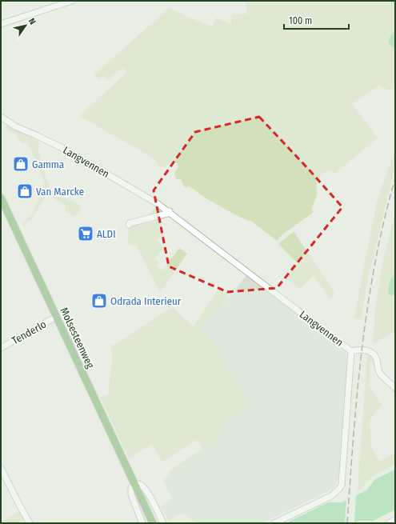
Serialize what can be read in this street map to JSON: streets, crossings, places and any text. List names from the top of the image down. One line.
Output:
{"streets":{"main road":["Molsesteenweg"],"street":["Langvennen","Tenderlo"]},"crossings":[["Tenderlo","Molsesteenweg"]],"places":{"shop":["Gamma","Van Marcke","Odrada Interieur"],"supermarket":["ALDI"]},"scale_bar":"100 m","north":"top right"}
